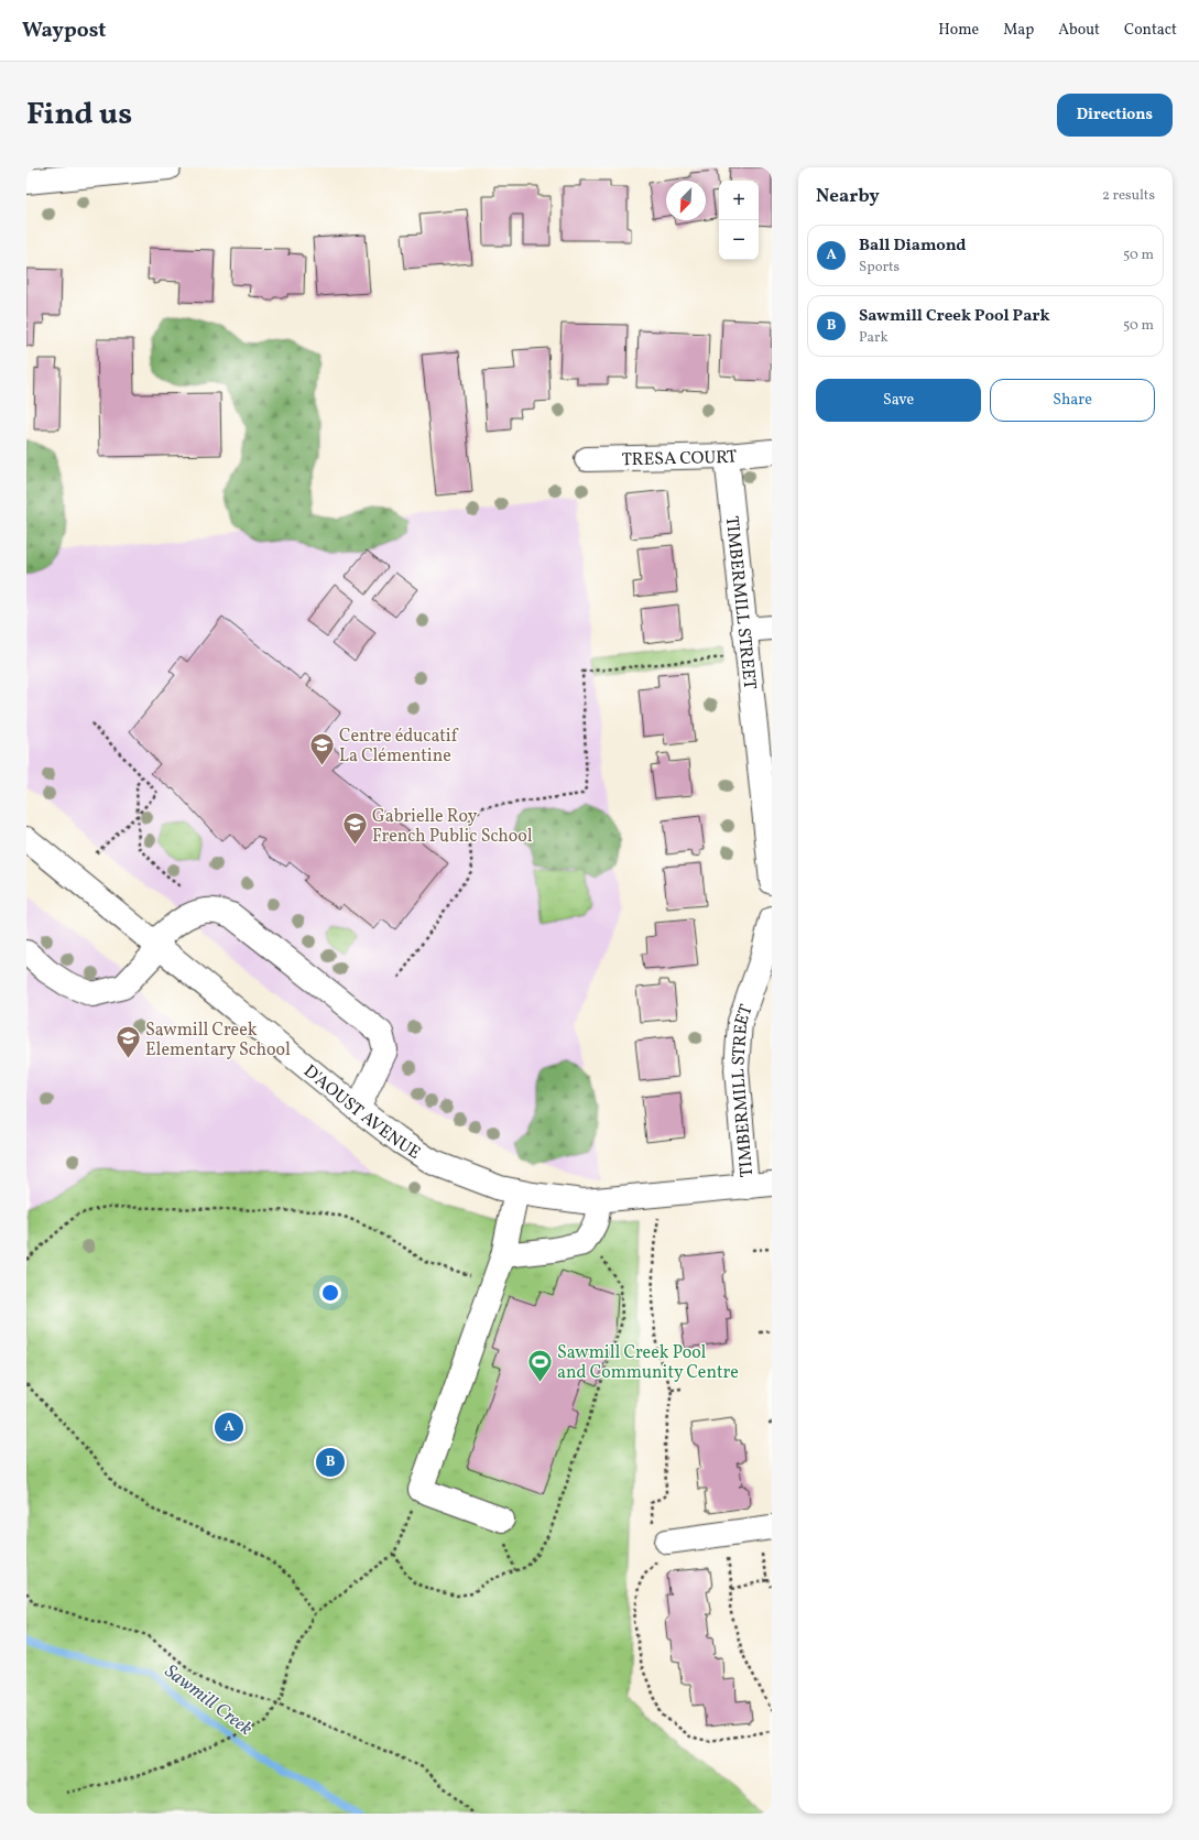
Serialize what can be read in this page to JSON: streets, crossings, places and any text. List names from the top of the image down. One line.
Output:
{"streets":{"street":["TRESA COURT","TIMBERMILL STREET","D'AOUST AVENUE"]},"crossings":[["TRESA COURT","TIMBERMILL STREET"],["TIMBERMILL STREET","D'AOUST AVENUE"]],"water":["Sawmill Creek"],"places":{"school or university":["Centre éducatif La Clémentine","Gabrielle Roy French Public School","Sawmill Creek Elementary School"],"sports":["Sawmill Creek Pool and Community Centre"]},"north":"bottom left","page":{"header":"Waypost","nav":["Home","Map","About","Contact"],"title":"Find us","buttons":["Directions",["Save","Share"]],"heading":["Nearby","2 results"],"map_buttons":["+","−"],"list":[{"mark":"A","name":"Ball Diamond","note":"Sports","value":"50 m"},{"mark":"B","name":"Sawmill Creek Pool Park","note":"Park","value":"50 m"}],"pins":["A","B"]}}
